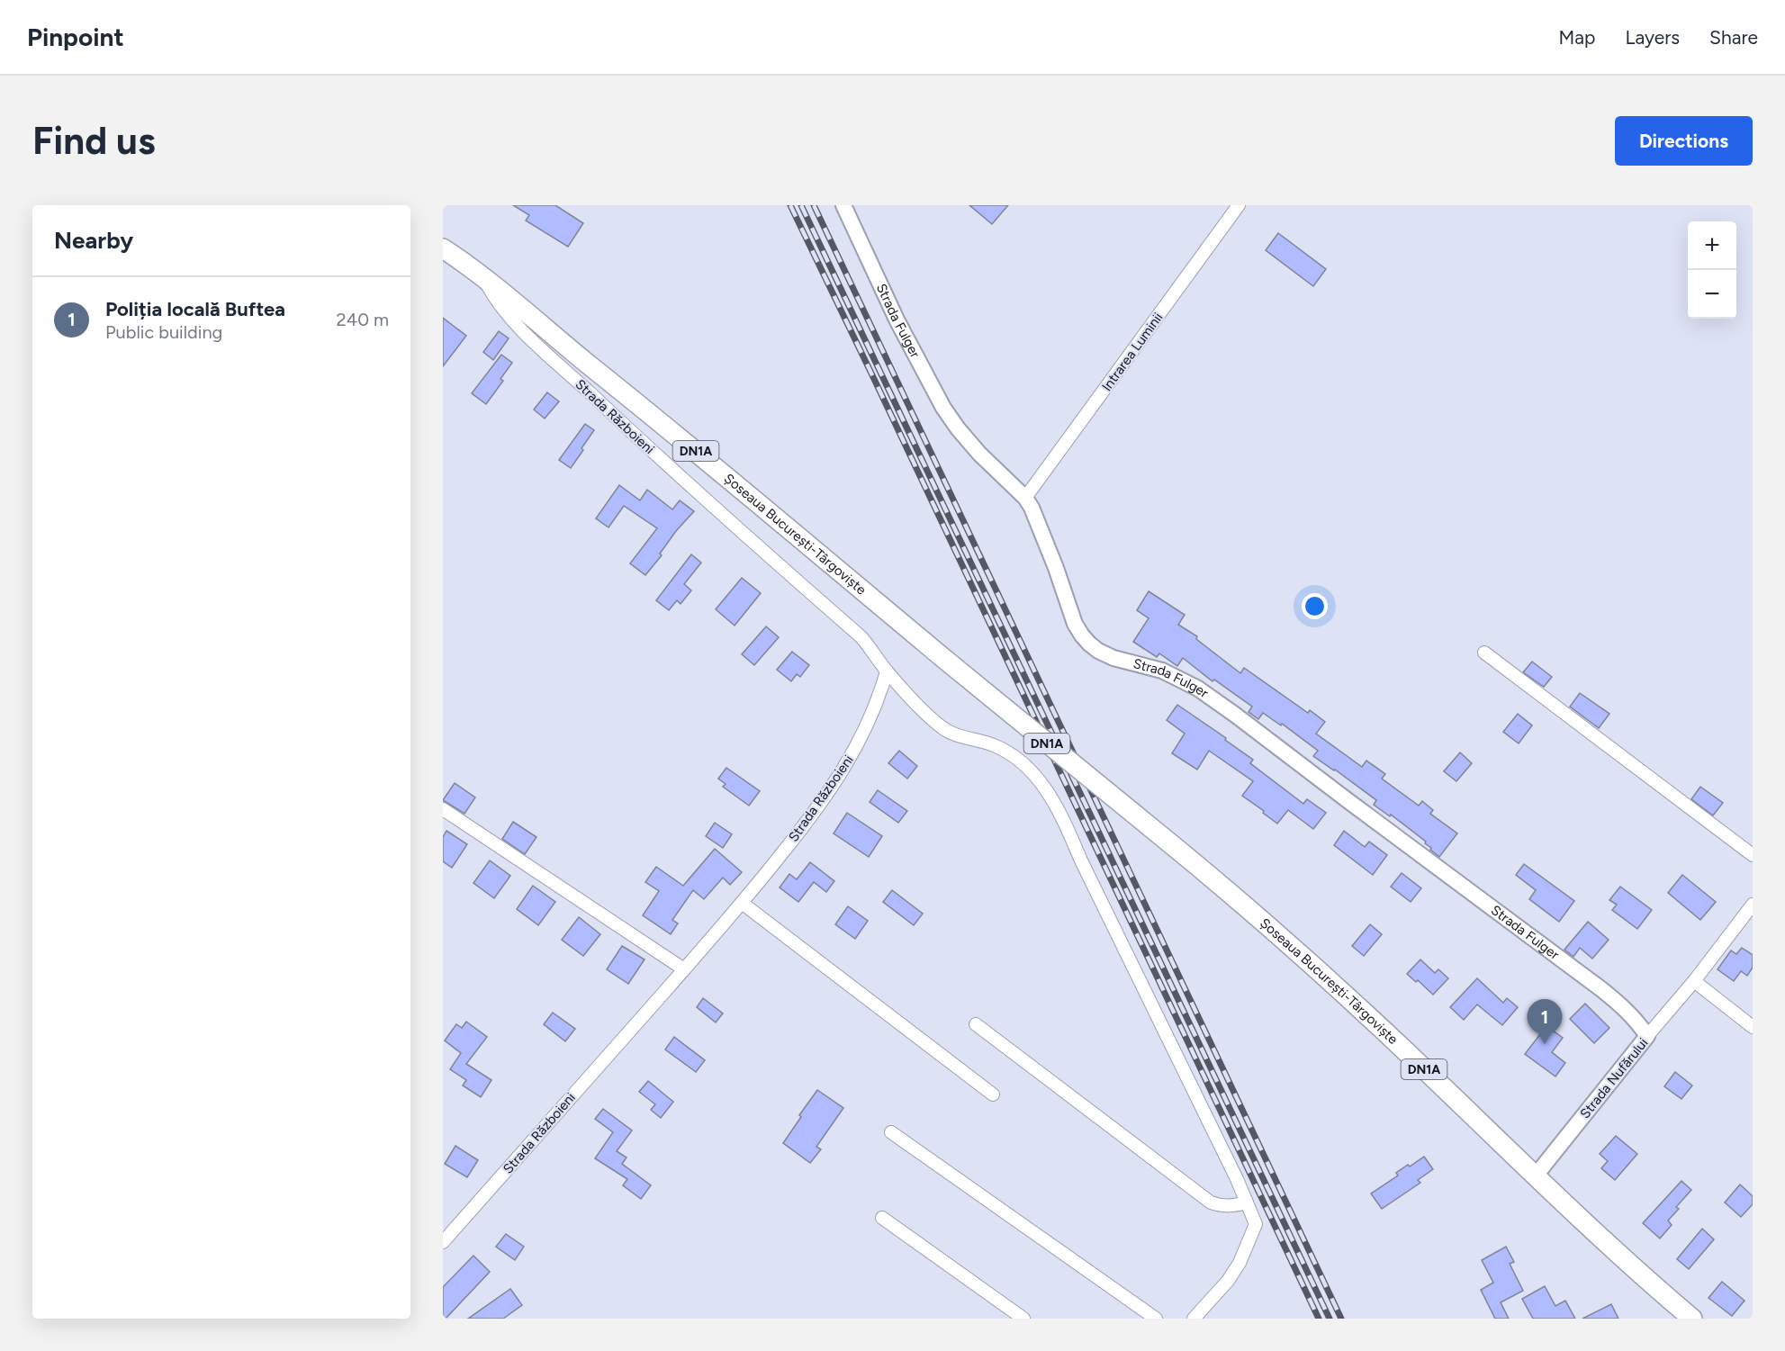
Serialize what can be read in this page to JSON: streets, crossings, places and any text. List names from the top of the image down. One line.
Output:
{"streets":{"main road":["DN1A","Șoseaua București-Târgoviște"],"street":["Strada Fulger","Intrarea Luminii","Strada Războieni","Strada Nufărului"]},"crossings":[["Strada Fulger","Intrarea Luminii"],["Strada Fulger","Strada Nufărului"],["Strada Războieni","Șoseaua București-Târgoviște"],["Șoseaua București-Târgoviște","Strada Nufărului"]],"page":{"header":"Pinpoint","nav":["Map","Layers","Share"],"buttons":"Directions","title":"Find us","heading":"Nearby","map_buttons":["+","−"],"list":[{"mark":"1","name":"Poliția locală Buftea","note":"Public building","value":"240 m"}],"pins":"1"}}
